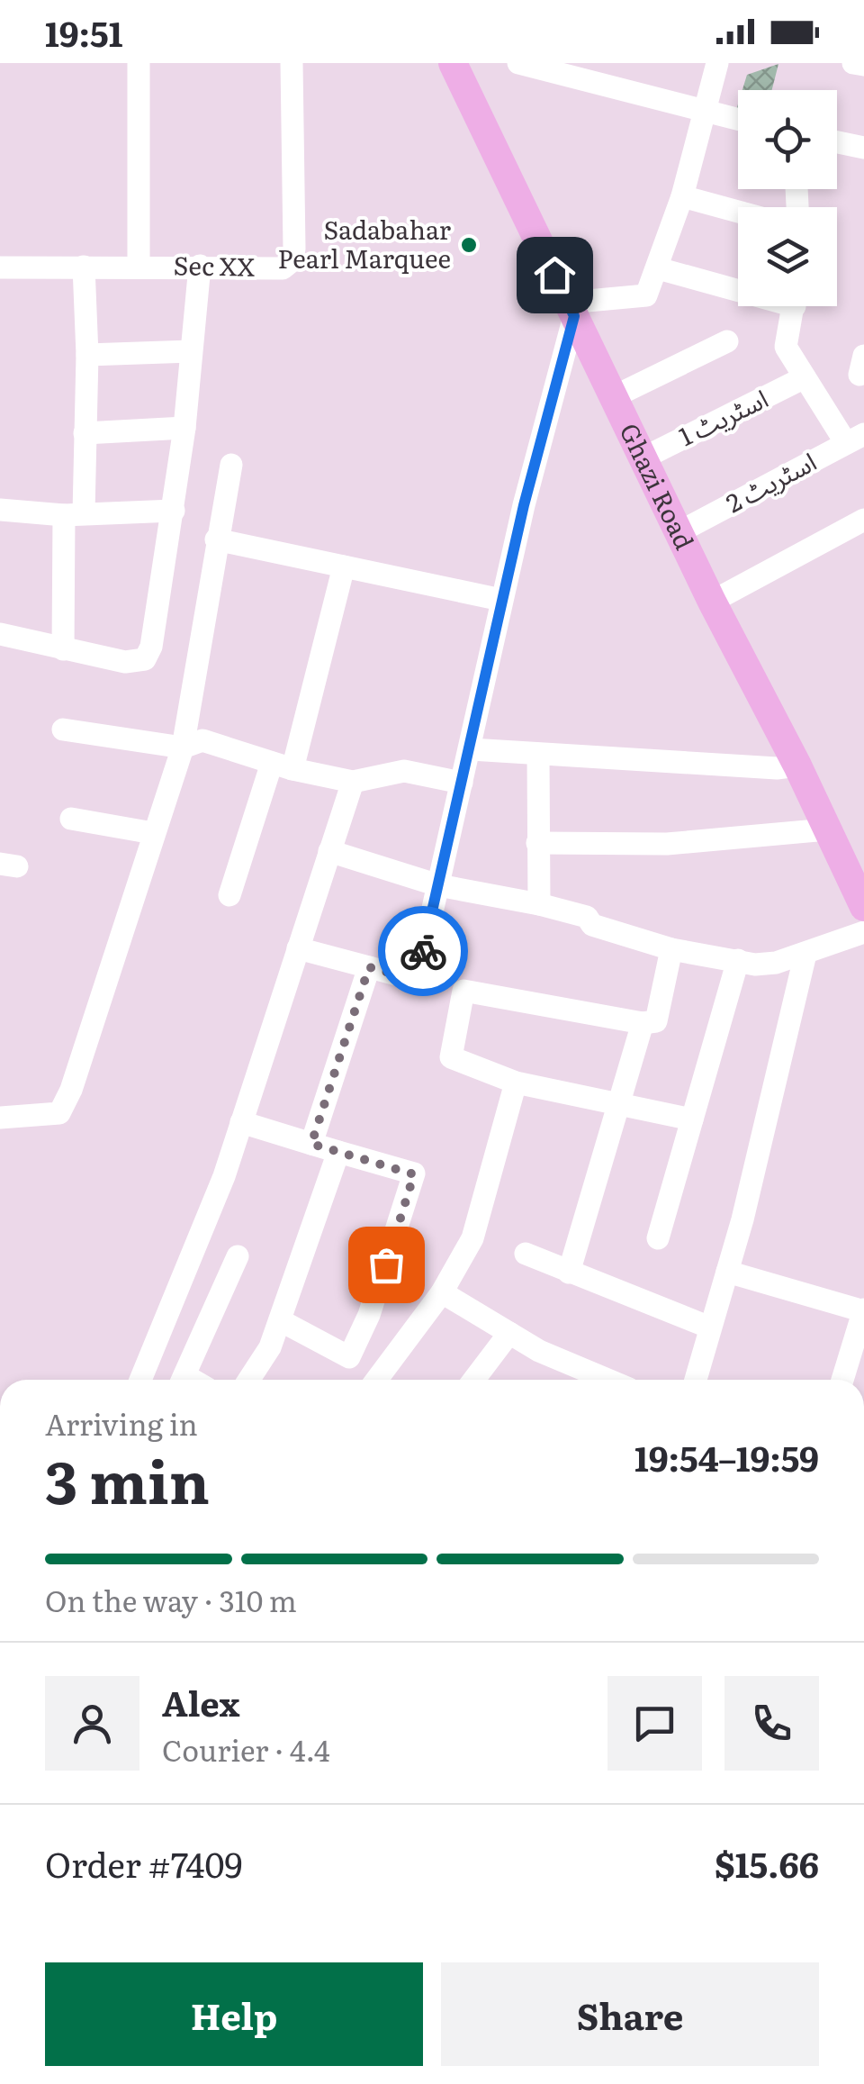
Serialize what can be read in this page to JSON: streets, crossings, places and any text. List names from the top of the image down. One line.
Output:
{"streets":{"main road":["Ghazi Road"],"street":["Sec XX","اسٹریٹ 1","اسٹریٹ 2"]},"crossings":[["اسٹریٹ 1","Ghazi Road"],["اسٹریٹ 2","Ghazi Road"]],"places":["Sadabahar Pearl Marquee"],"page":{"status":"19:51","heading":["3 min","Arriving in","19:54–19:59"],"panel":["Alex","Courier · 4.4","Order #7409","$15.66"],"bar":"On the way · 310 m","buttons":["Help","Share"]}}
